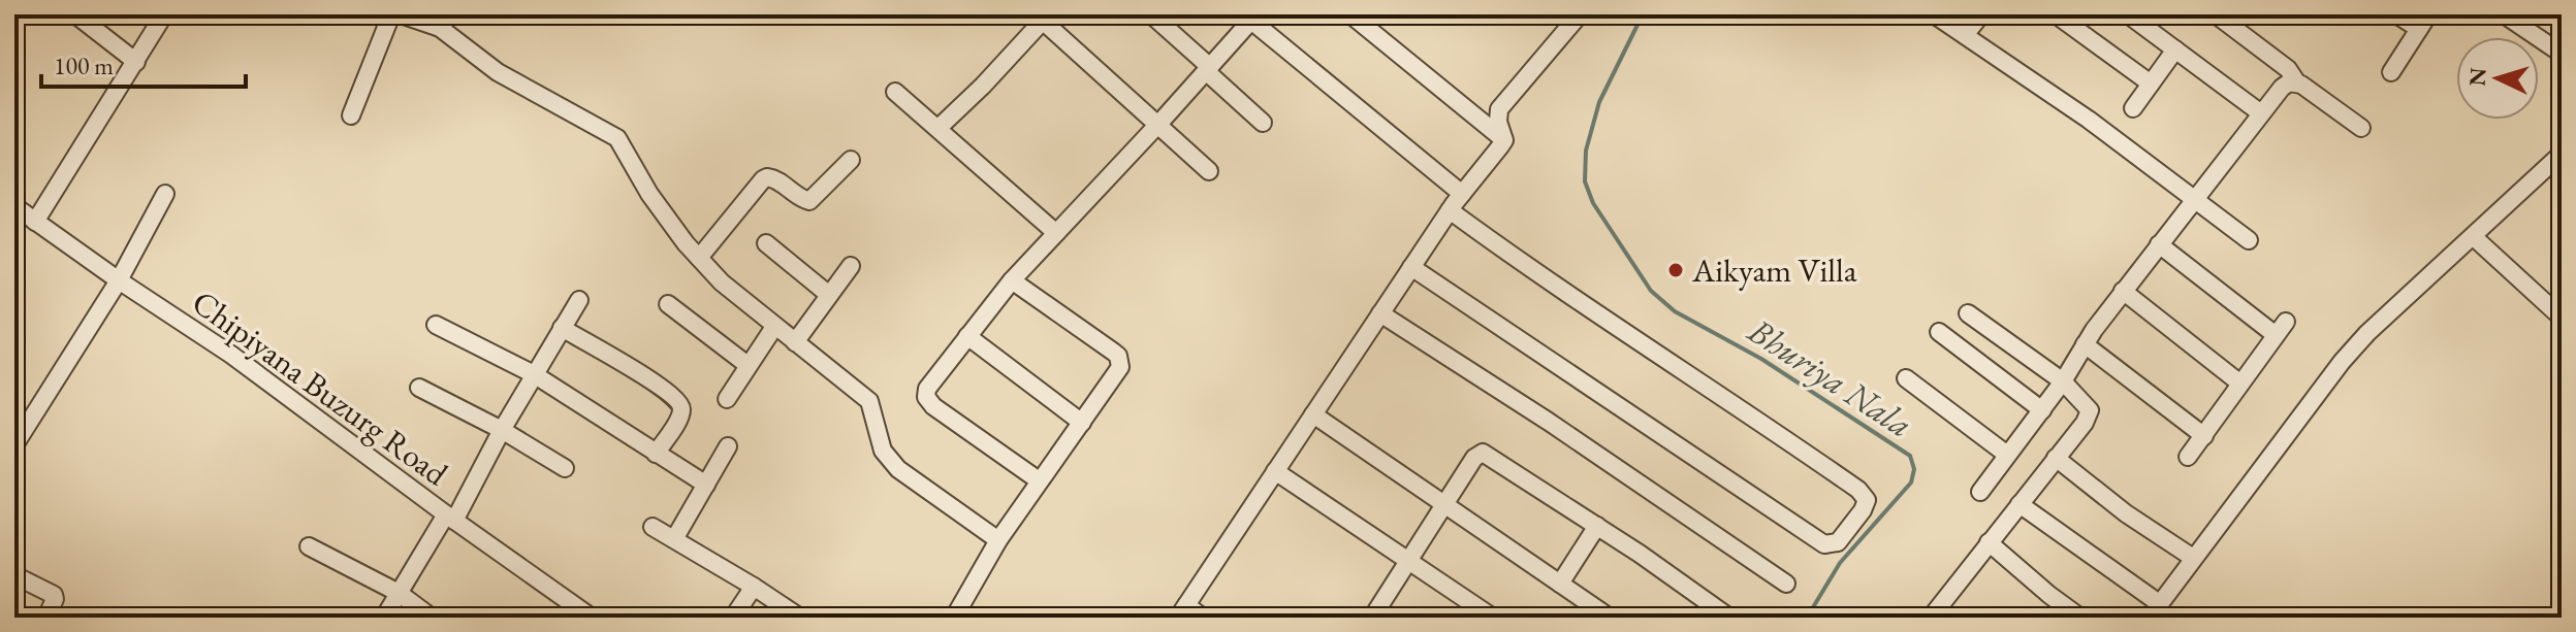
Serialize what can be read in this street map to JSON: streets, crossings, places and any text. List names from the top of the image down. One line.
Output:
{"streets":{"street":["Chipiyana Buzurg Road"]},"water":["Bhuriya Nala"],"places":["Aikyam Villa"],"scale_bar":"100 m","north":"left"}
